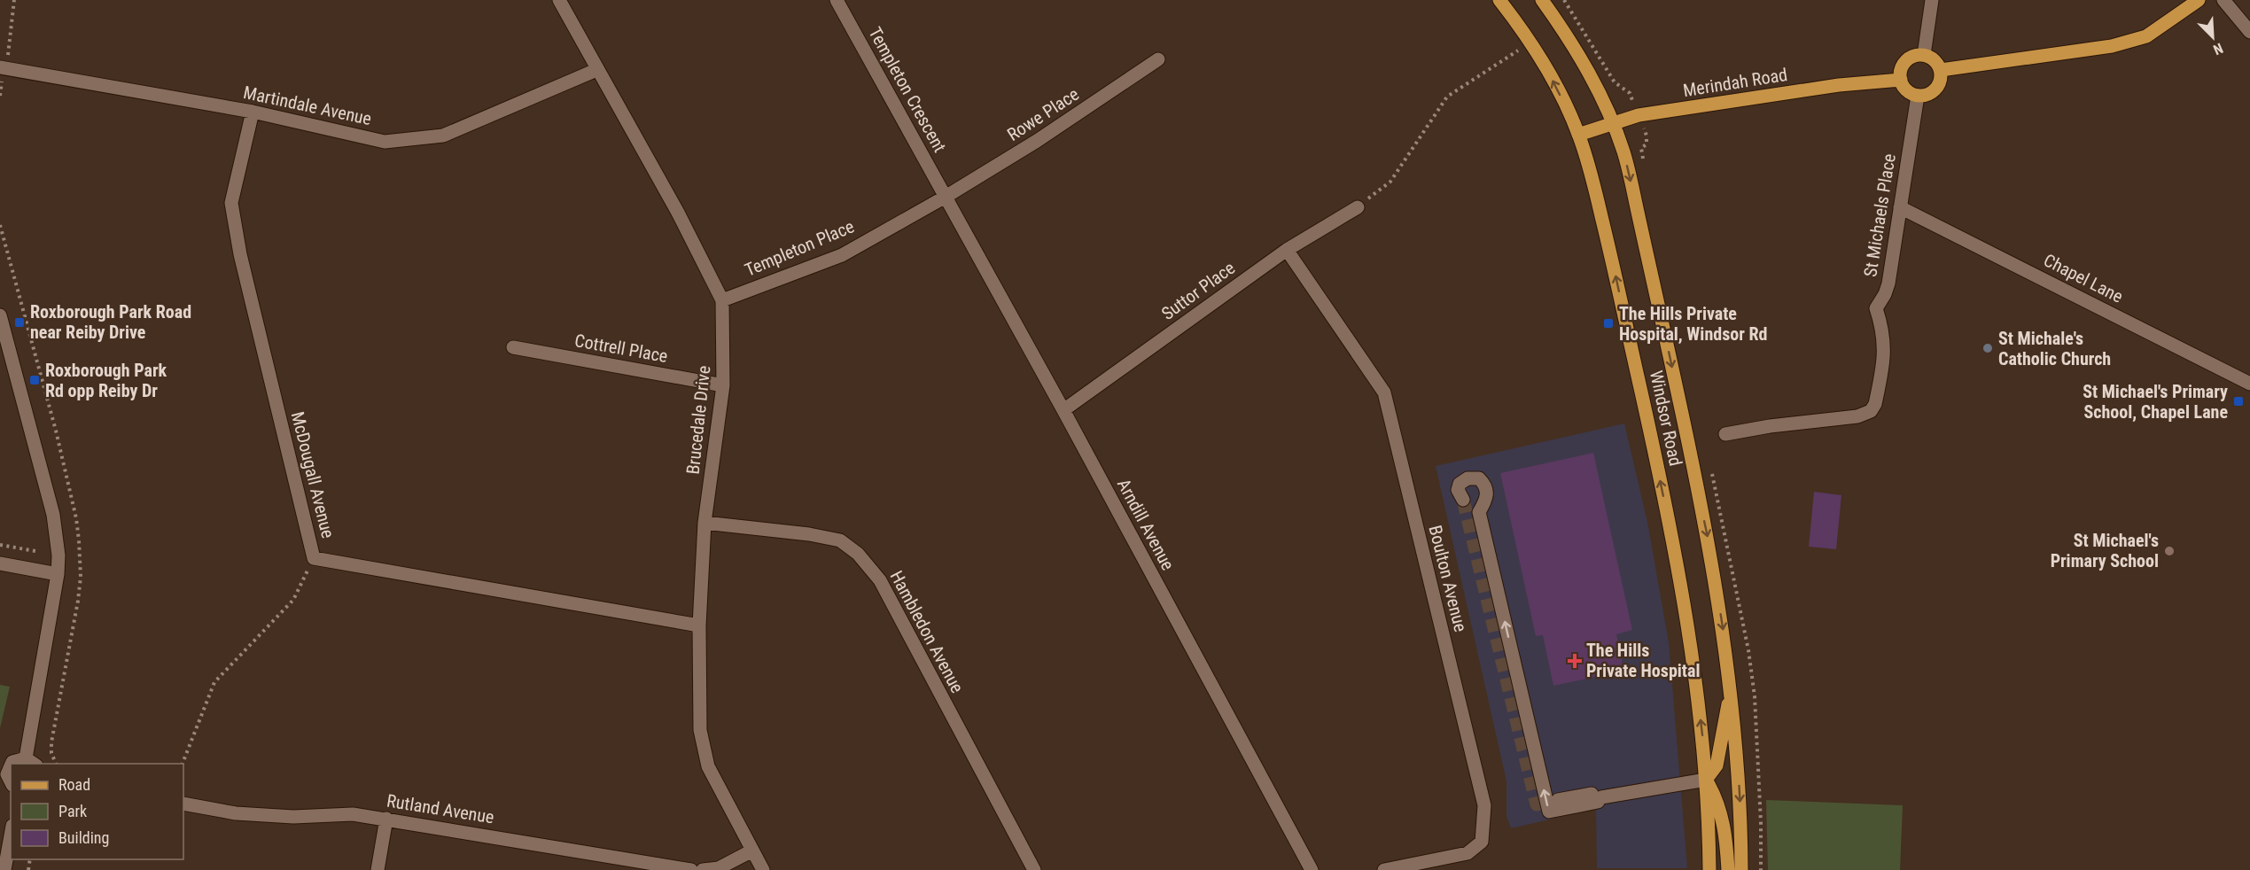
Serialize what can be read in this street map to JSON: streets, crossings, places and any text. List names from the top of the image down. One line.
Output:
{"streets":{"main road":["Merindah Road","Windsor Road"],"street":["Templeton Crescent","Martindale Avenue","Rowe Place","St Michaels Place","Templeton Place","Chapel Lane","Suttor Place","Cottrell Place","Brucedale Drive","McDougall Avenue","Arndill Avenue","Boulton Avenue","Hambledon Avenue","Rutland Avenue"]},"crossings":[["Merindah Road","St Michaels Place"],["Merindah Road","Windsor Road"],["Templeton Crescent","Rowe Place"],["Templeton Crescent","Templeton Place"],["Templeton Crescent","Arndill Avenue"],["Martindale Avenue","Brucedale Drive"],["Martindale Avenue","McDougall Avenue"],["Rowe Place","Templeton Place"],["Rowe Place","Arndill Avenue"],["St Michaels Place","Chapel Lane"],["Templeton Place","Brucedale Drive"],["Templeton Place","Arndill Avenue"],["Suttor Place","Arndill Avenue"],["Suttor Place","Boulton Avenue"],["Cottrell Place","Brucedale Drive"],["Brucedale Drive","McDougall Avenue"],["Brucedale Drive","Hambledon Avenue"]],"places":{"transit":["Roxborough Park Road near Reiby Drive","The Hills Private Hospital, Windsor Rd","Roxborough Park Rd opp Reiby Dr","St Michael's Primary School, Chapel Lane"],"other":["St Michale's Catholic Church","St Michael's Primary School"],"health":["The Hills Private Hospital"]},"legend":["Road","Park","Building"],"north":"bottom right"}
